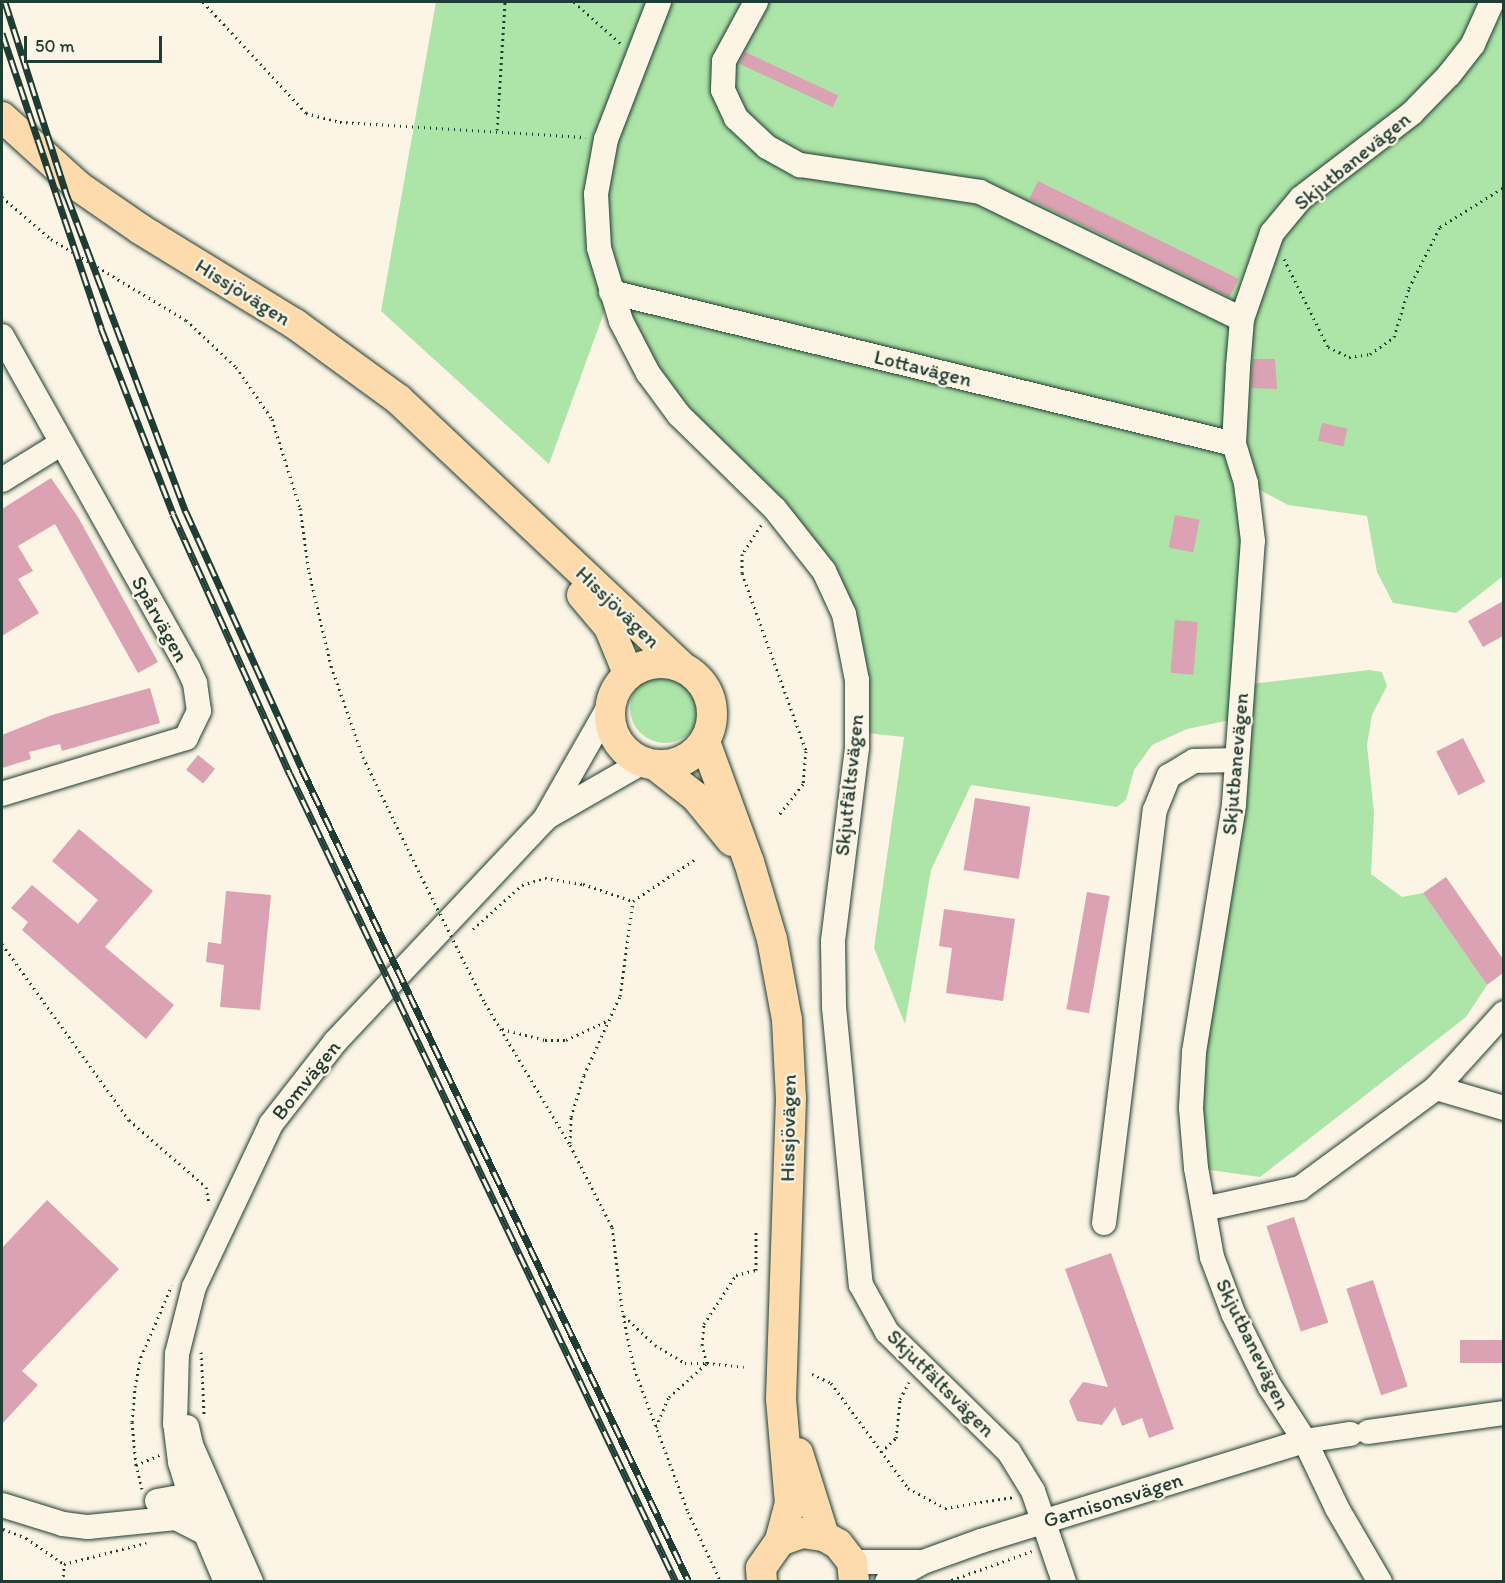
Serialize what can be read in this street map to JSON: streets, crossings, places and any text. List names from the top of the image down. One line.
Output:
{"streets":{"main road":["Hissjövägen"],"street":["Skjutbanevägen","Lottavägen","Spårvägen","Skjutfältsvägen","Bomvägen","Garnisonsvägen"]},"crossings":[["Skjutbanevägen","Lottavägen"],["Skjutbanevägen","Garnisonsvägen"],["Hissjövägen","Bomvägen"],["Lottavägen","Skjutfältsvägen"],["Skjutfältsvägen","Garnisonsvägen"]],"scale_bar":"50 m"}
